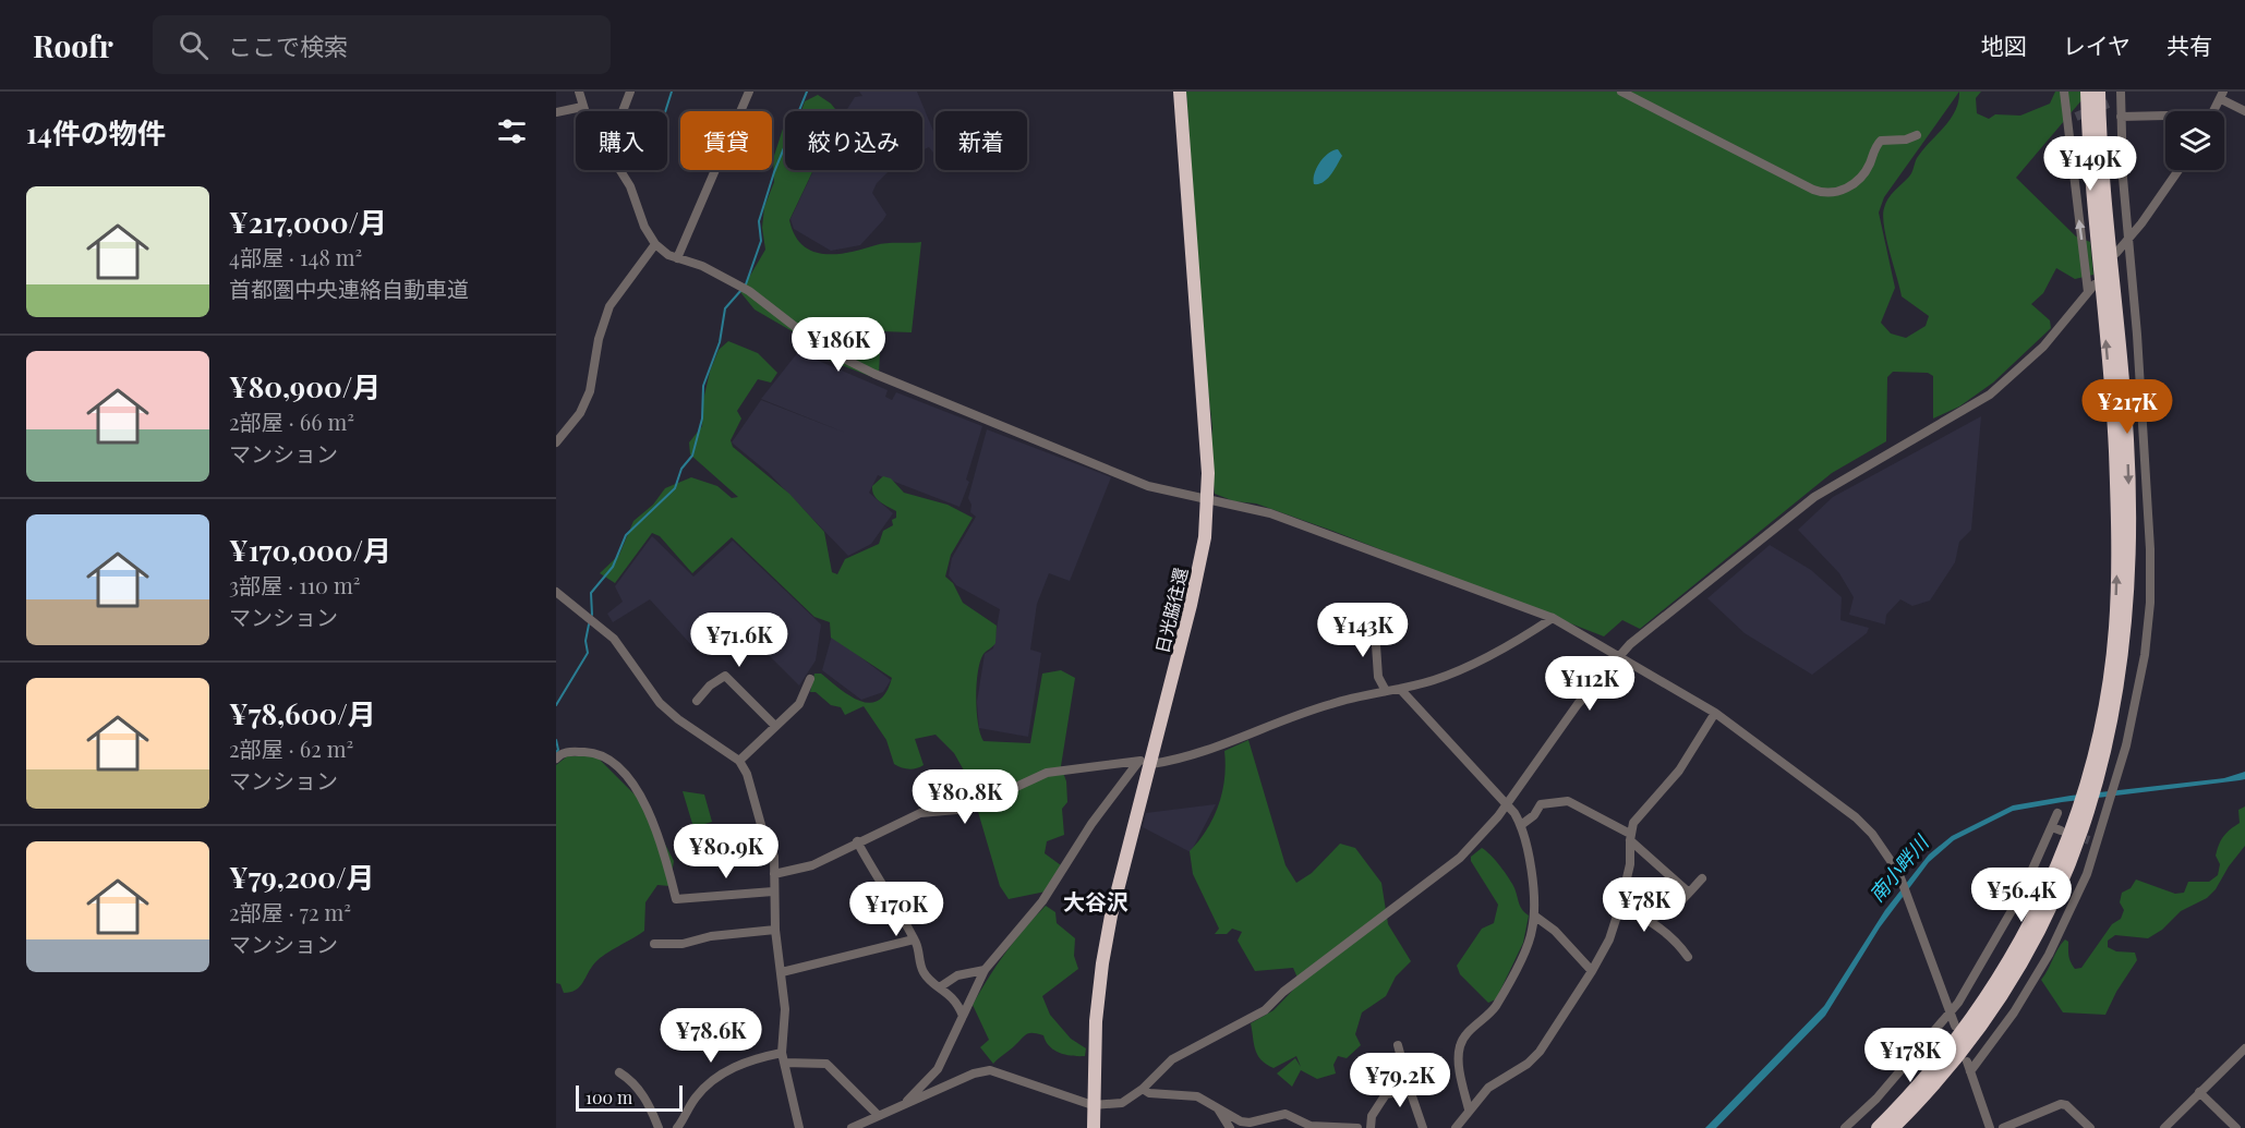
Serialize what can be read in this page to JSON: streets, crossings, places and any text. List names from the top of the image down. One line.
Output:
{"streets":{"highway":["日光脇往還"]},"districts":["大谷沢"],"water":["南小畔川"],"scale_bar":"100 m","page":{"header":"Roofr","search":"ここで検索","nav":["地図","レイヤ","共有"],"heading":"14件の物件","chip":["購入","賃貸","絞り込み","新着"],"price":["¥149K","¥186K","¥217K","¥143K","¥71.6K","¥112K","¥80.8K","¥80.9K","¥56.4K","¥78K","¥170K","¥78.6K","¥178K","¥79.2K"],"list":[{"name":"¥217,000/月","note":"4部屋 · 148 m² · 首都圏中央連絡自動車道"},{"name":"¥80,900/月","note":"2部屋 · 66 m² · マンション"},{"name":"¥170,000/月","note":"3部屋 · 110 m² · マンション"},{"name":"¥78,600/月","note":"2部屋 · 62 m² · マンション"},{"name":"¥79,200/月","note":"2部屋 · 72 m² · マンション"}],"scale":"100 m"}}
